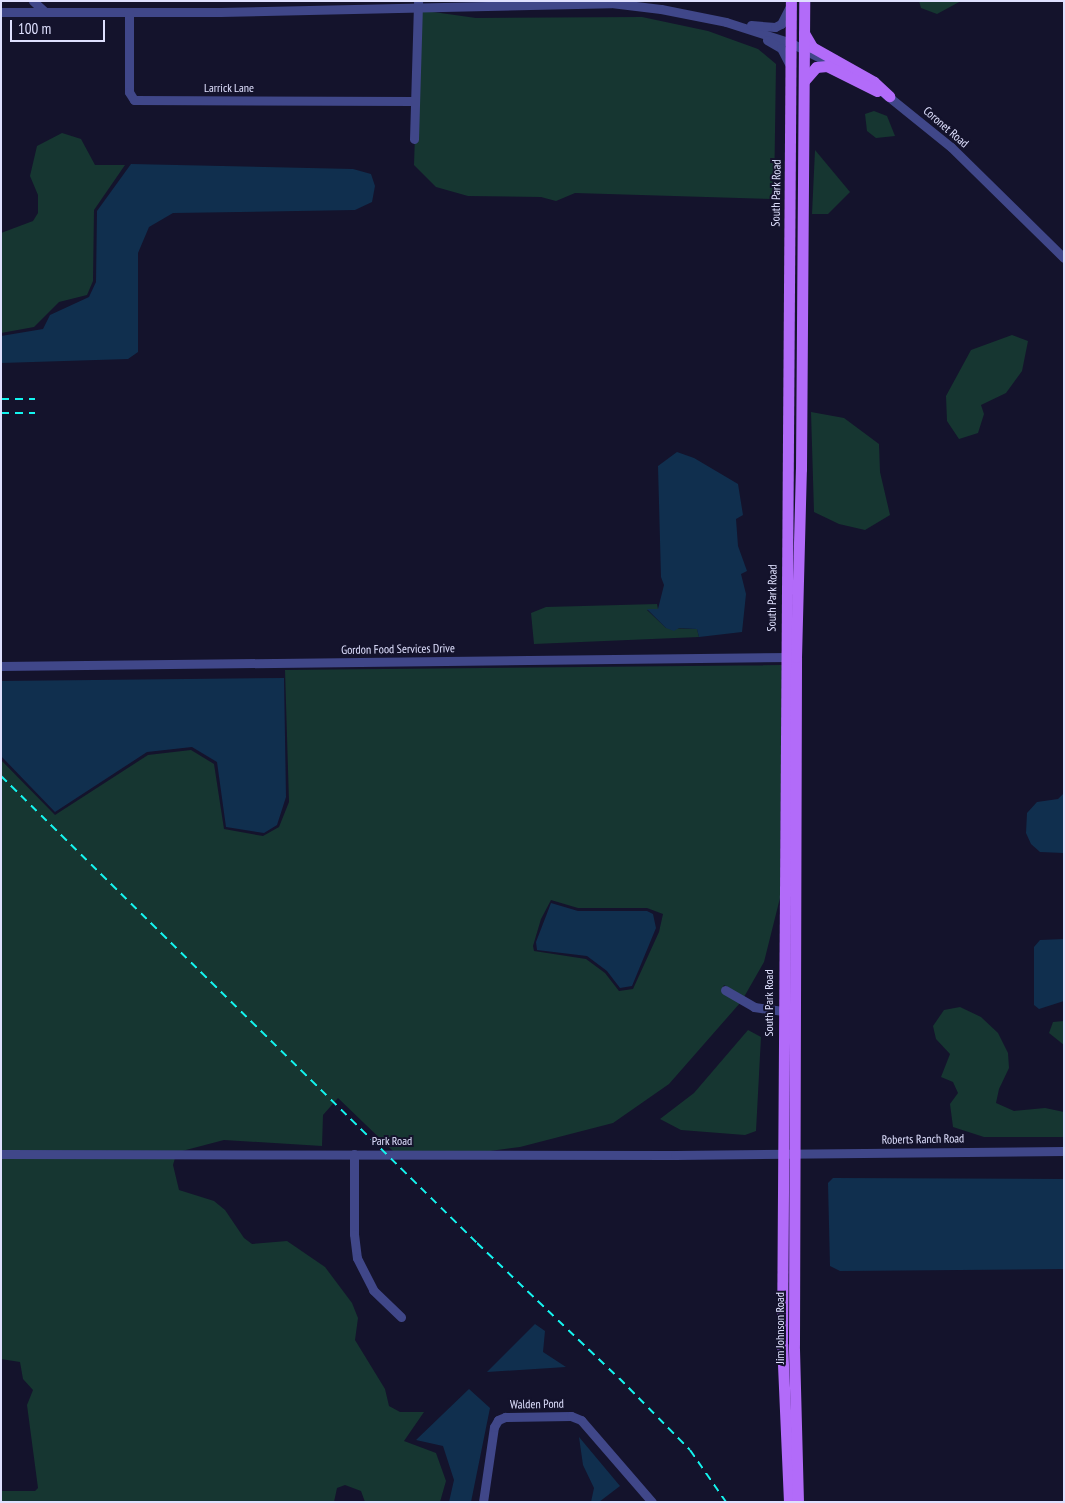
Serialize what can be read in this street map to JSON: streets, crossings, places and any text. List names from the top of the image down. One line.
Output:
{"streets":{"main road":["South Park Road","Jim Johnson Road"],"street":["Larrick Lane","Coronet Road","Gordon Food Services Drive","Roberts Ranch Road","Park Road","Walden Pond"]},"crossings":[["Coronet Road","South Park Road"],["South Park Road","Gordon Food Services Drive"],["South Park Road","Roberts Ranch Road"],["South Park Road","Park Road"],["South Park Road","Jim Johnson Road"],["Roberts Ranch Road","Park Road"],["Roberts Ranch Road","Jim Johnson Road"],["Park Road","Jim Johnson Road"]],"scale_bar":"100 m"}
